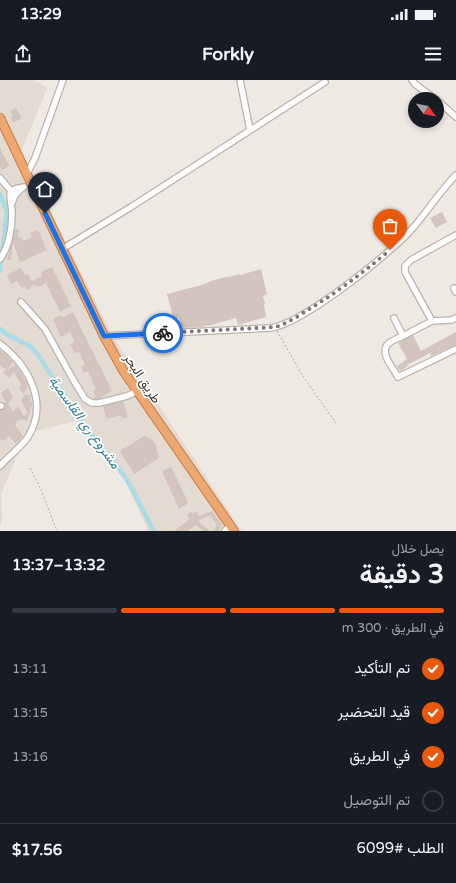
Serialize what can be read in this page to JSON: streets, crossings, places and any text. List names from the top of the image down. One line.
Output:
{"streets":{"highway":["طريق البحر"]},"water":["مشروع ري القاسمية"],"north":"bottom right","page":{"status":"13:29","header":"Forkly","heading":["3 دقيقة","يصل خلال","13:32–13:37"],"panel":["الطلب #6099","$17.56"],"bar":"في الطريق · 300 m","list":[["تم التأكيد","13:11"],["قيد التحضير","13:15"],["في الطريق","13:16"],"تم التوصيل"]}}
